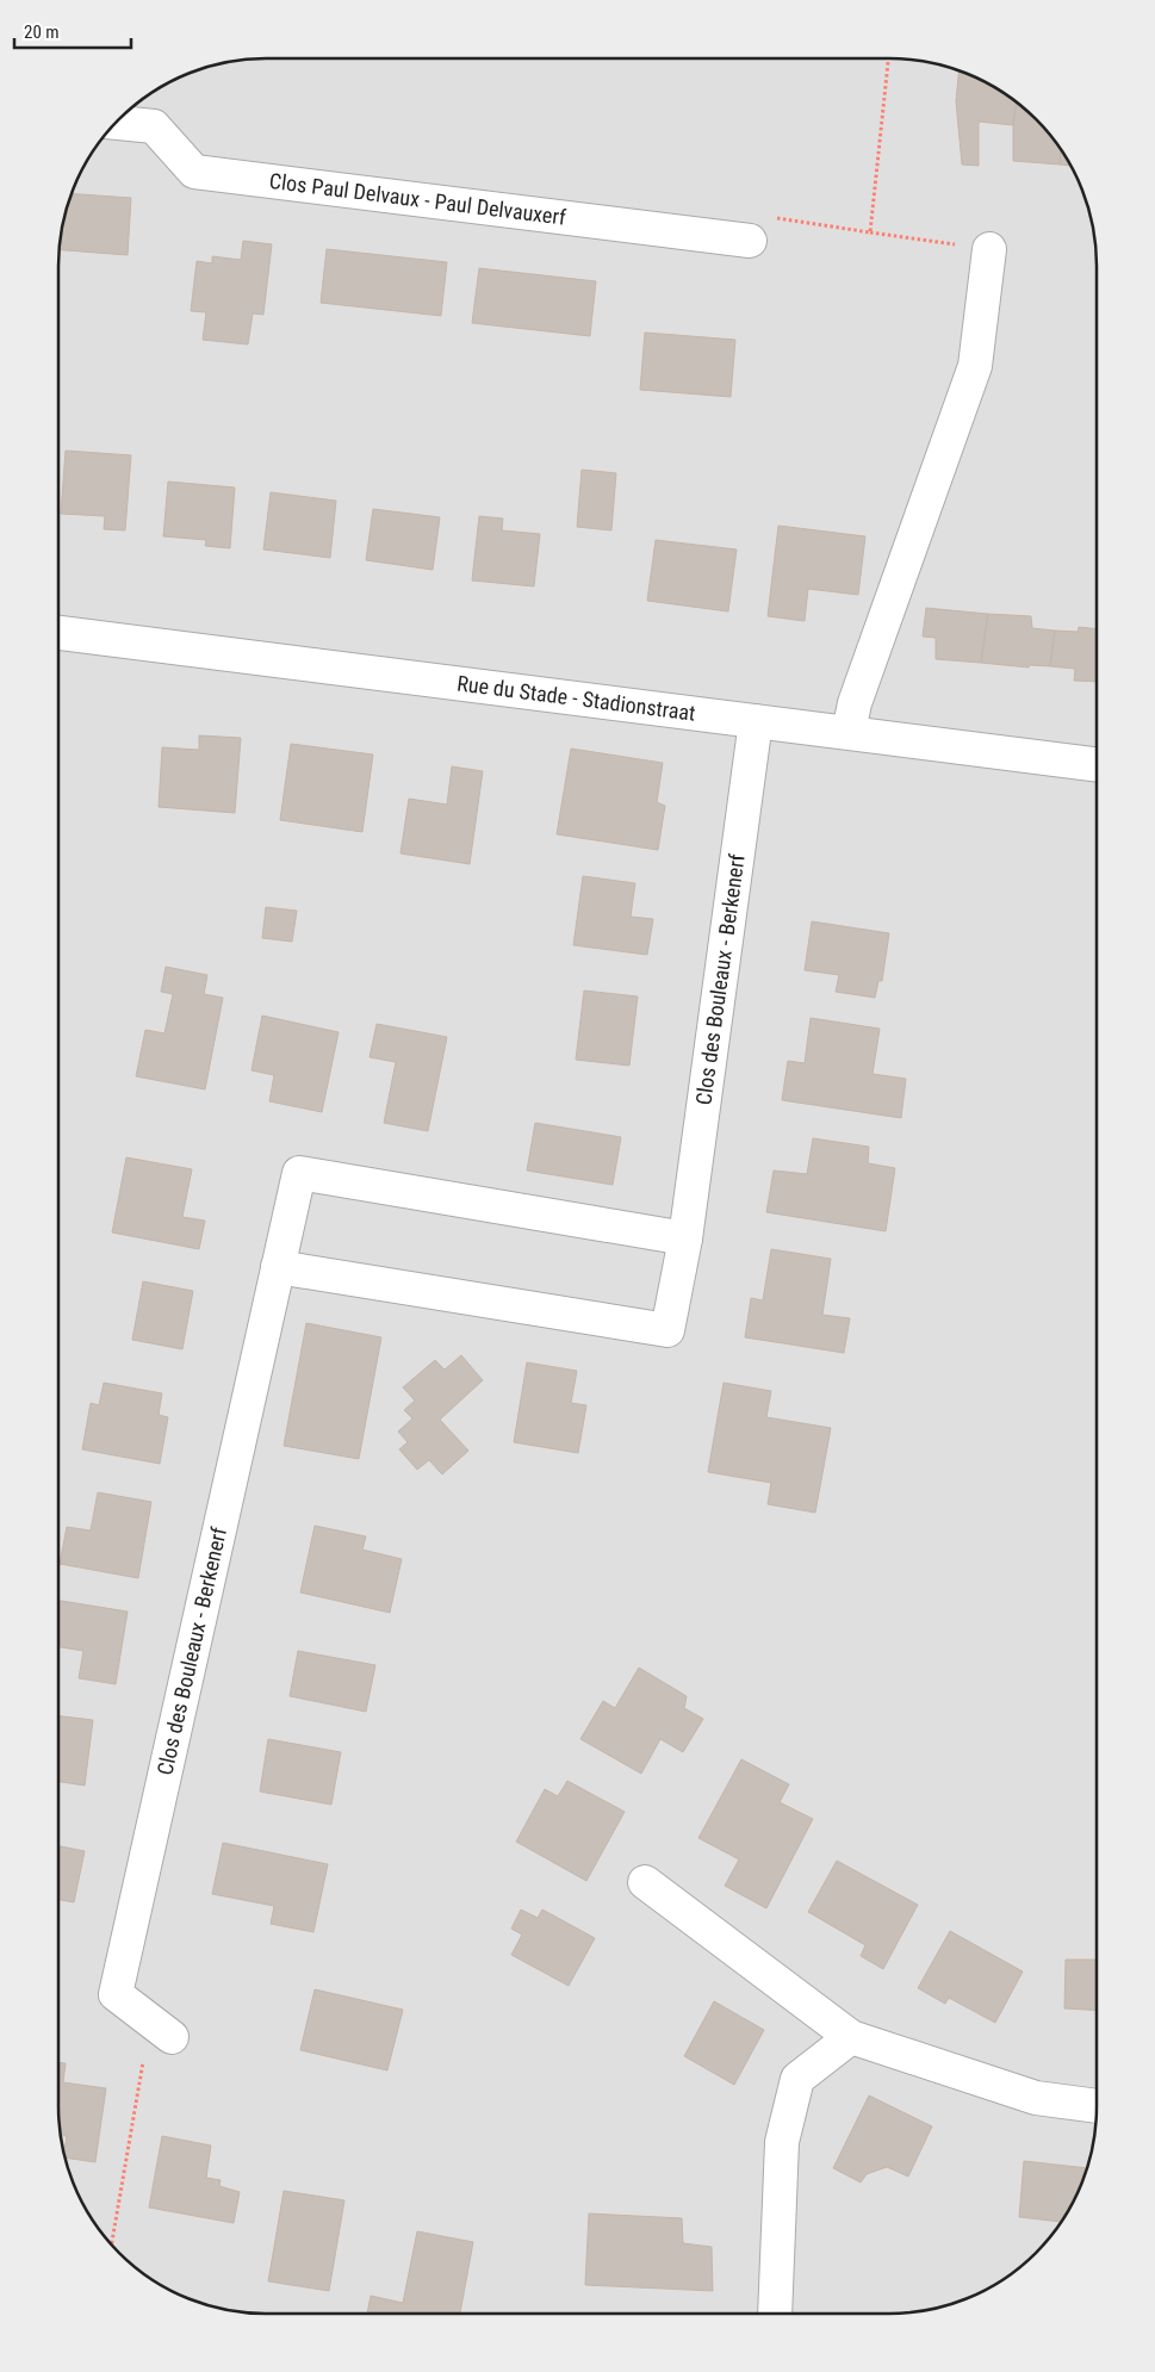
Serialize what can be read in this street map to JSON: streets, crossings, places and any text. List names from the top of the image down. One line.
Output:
{"streets":{"street":["Clos Paul Delvaux - Paul Delvauxerf","Rue du Stade - Stadionstraat","Clos des Bouleaux - Berkenerf"]},"crossings":[["Rue du Stade - Stadionstraat","Clos des Bouleaux - Berkenerf"]],"scale_bar":"20 m"}
